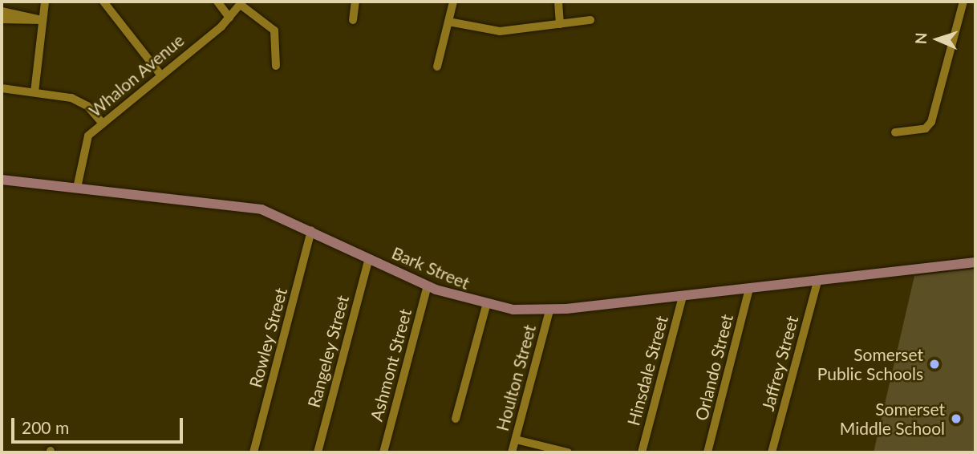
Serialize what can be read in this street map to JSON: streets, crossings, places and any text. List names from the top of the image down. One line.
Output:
{"streets":{"main road":["Bark Street"],"street":["Whalon Avenue","Rowley Street","Rangeley Street","Jaffrey Street","Ashmont Street","Orlando Street","Hinsdale Street","Houlton Street"]},"crossings":[["Whalon Avenue","Bark Street"],["Bark Street","Rowley Street"],["Bark Street","Rangeley Street"],["Bark Street","Jaffrey Street"],["Bark Street","Ashmont Street"],["Bark Street","Orlando Street"],["Bark Street","Hinsdale Street"],["Bark Street","Houlton Street"]],"places":["Somerset Public Schools","Somerset Middle School"],"scale_bar":"200 m","north":"left"}
